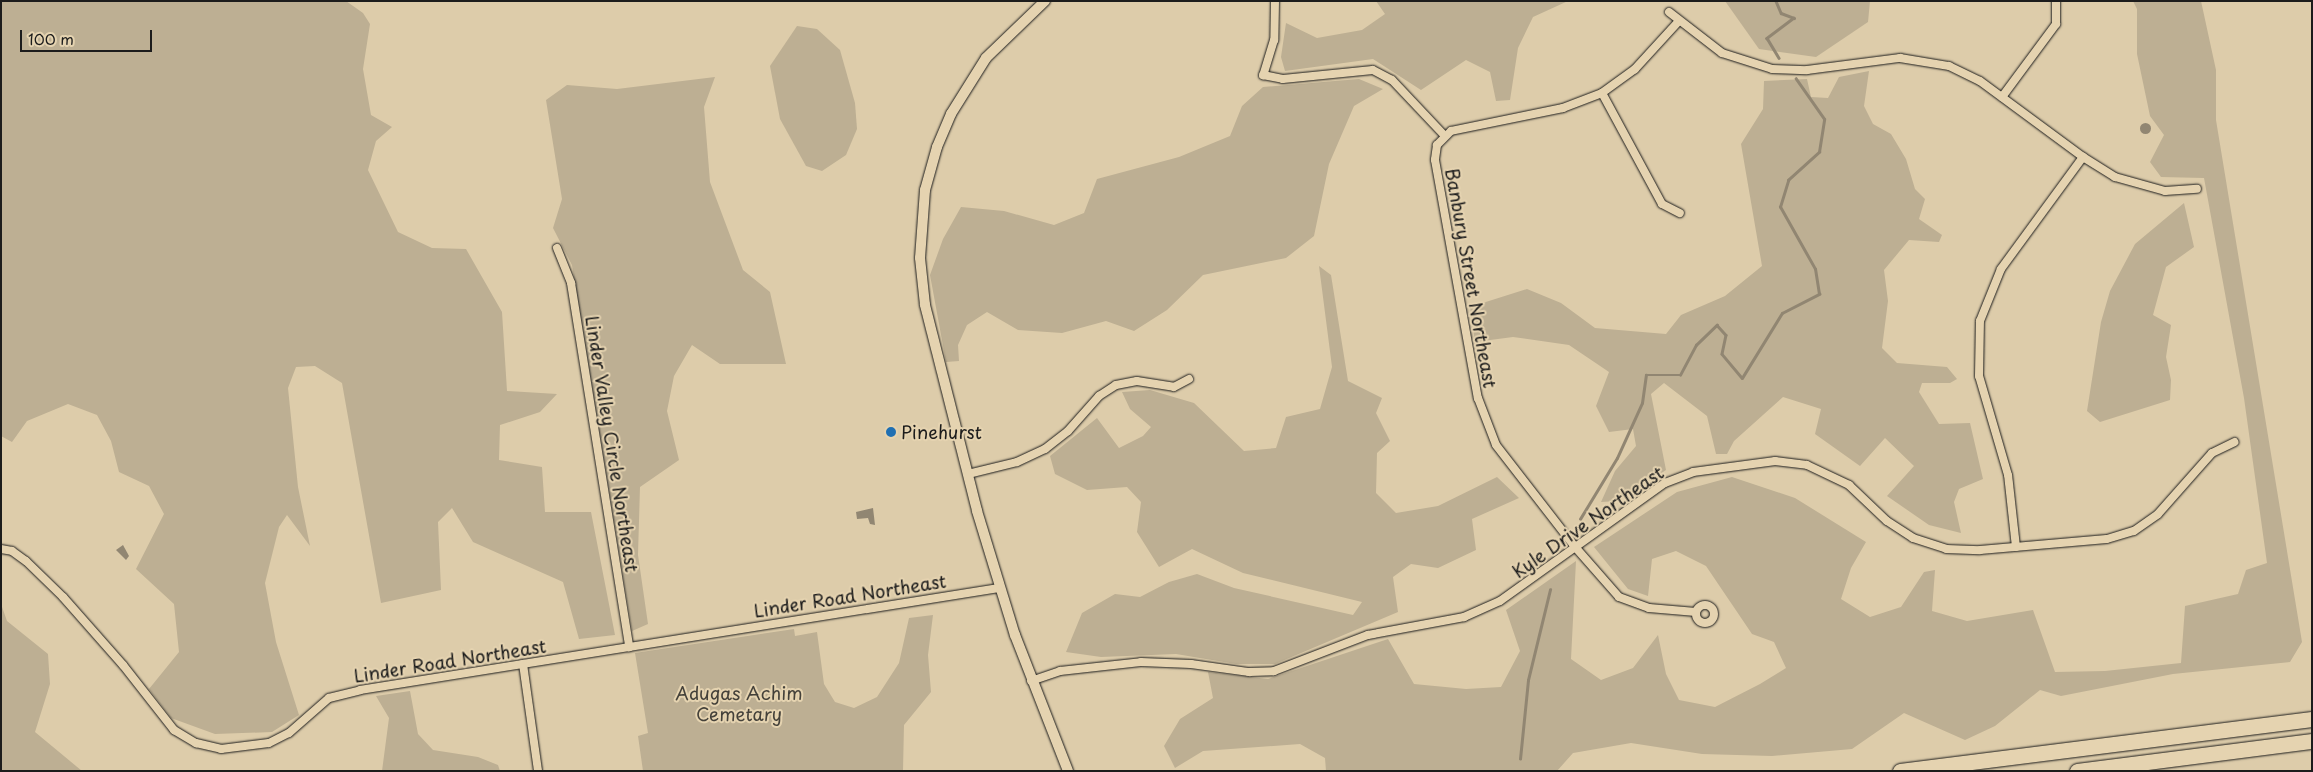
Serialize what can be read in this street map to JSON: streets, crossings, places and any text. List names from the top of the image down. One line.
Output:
{"streets":{"street":["Banbury Street Northeast","Linder Valley Circle Northeast","Kyle Drive Northeast","Linder Road Northeast"]},"crossings":[["Banbury Street Northeast","Kyle Drive Northeast"],["Linder Valley Circle Northeast","Linder Road Northeast"]],"parks":["Adugas Achim Cemetary"],"places":["Pinehurst"],"scale_bar":"100 m"}
